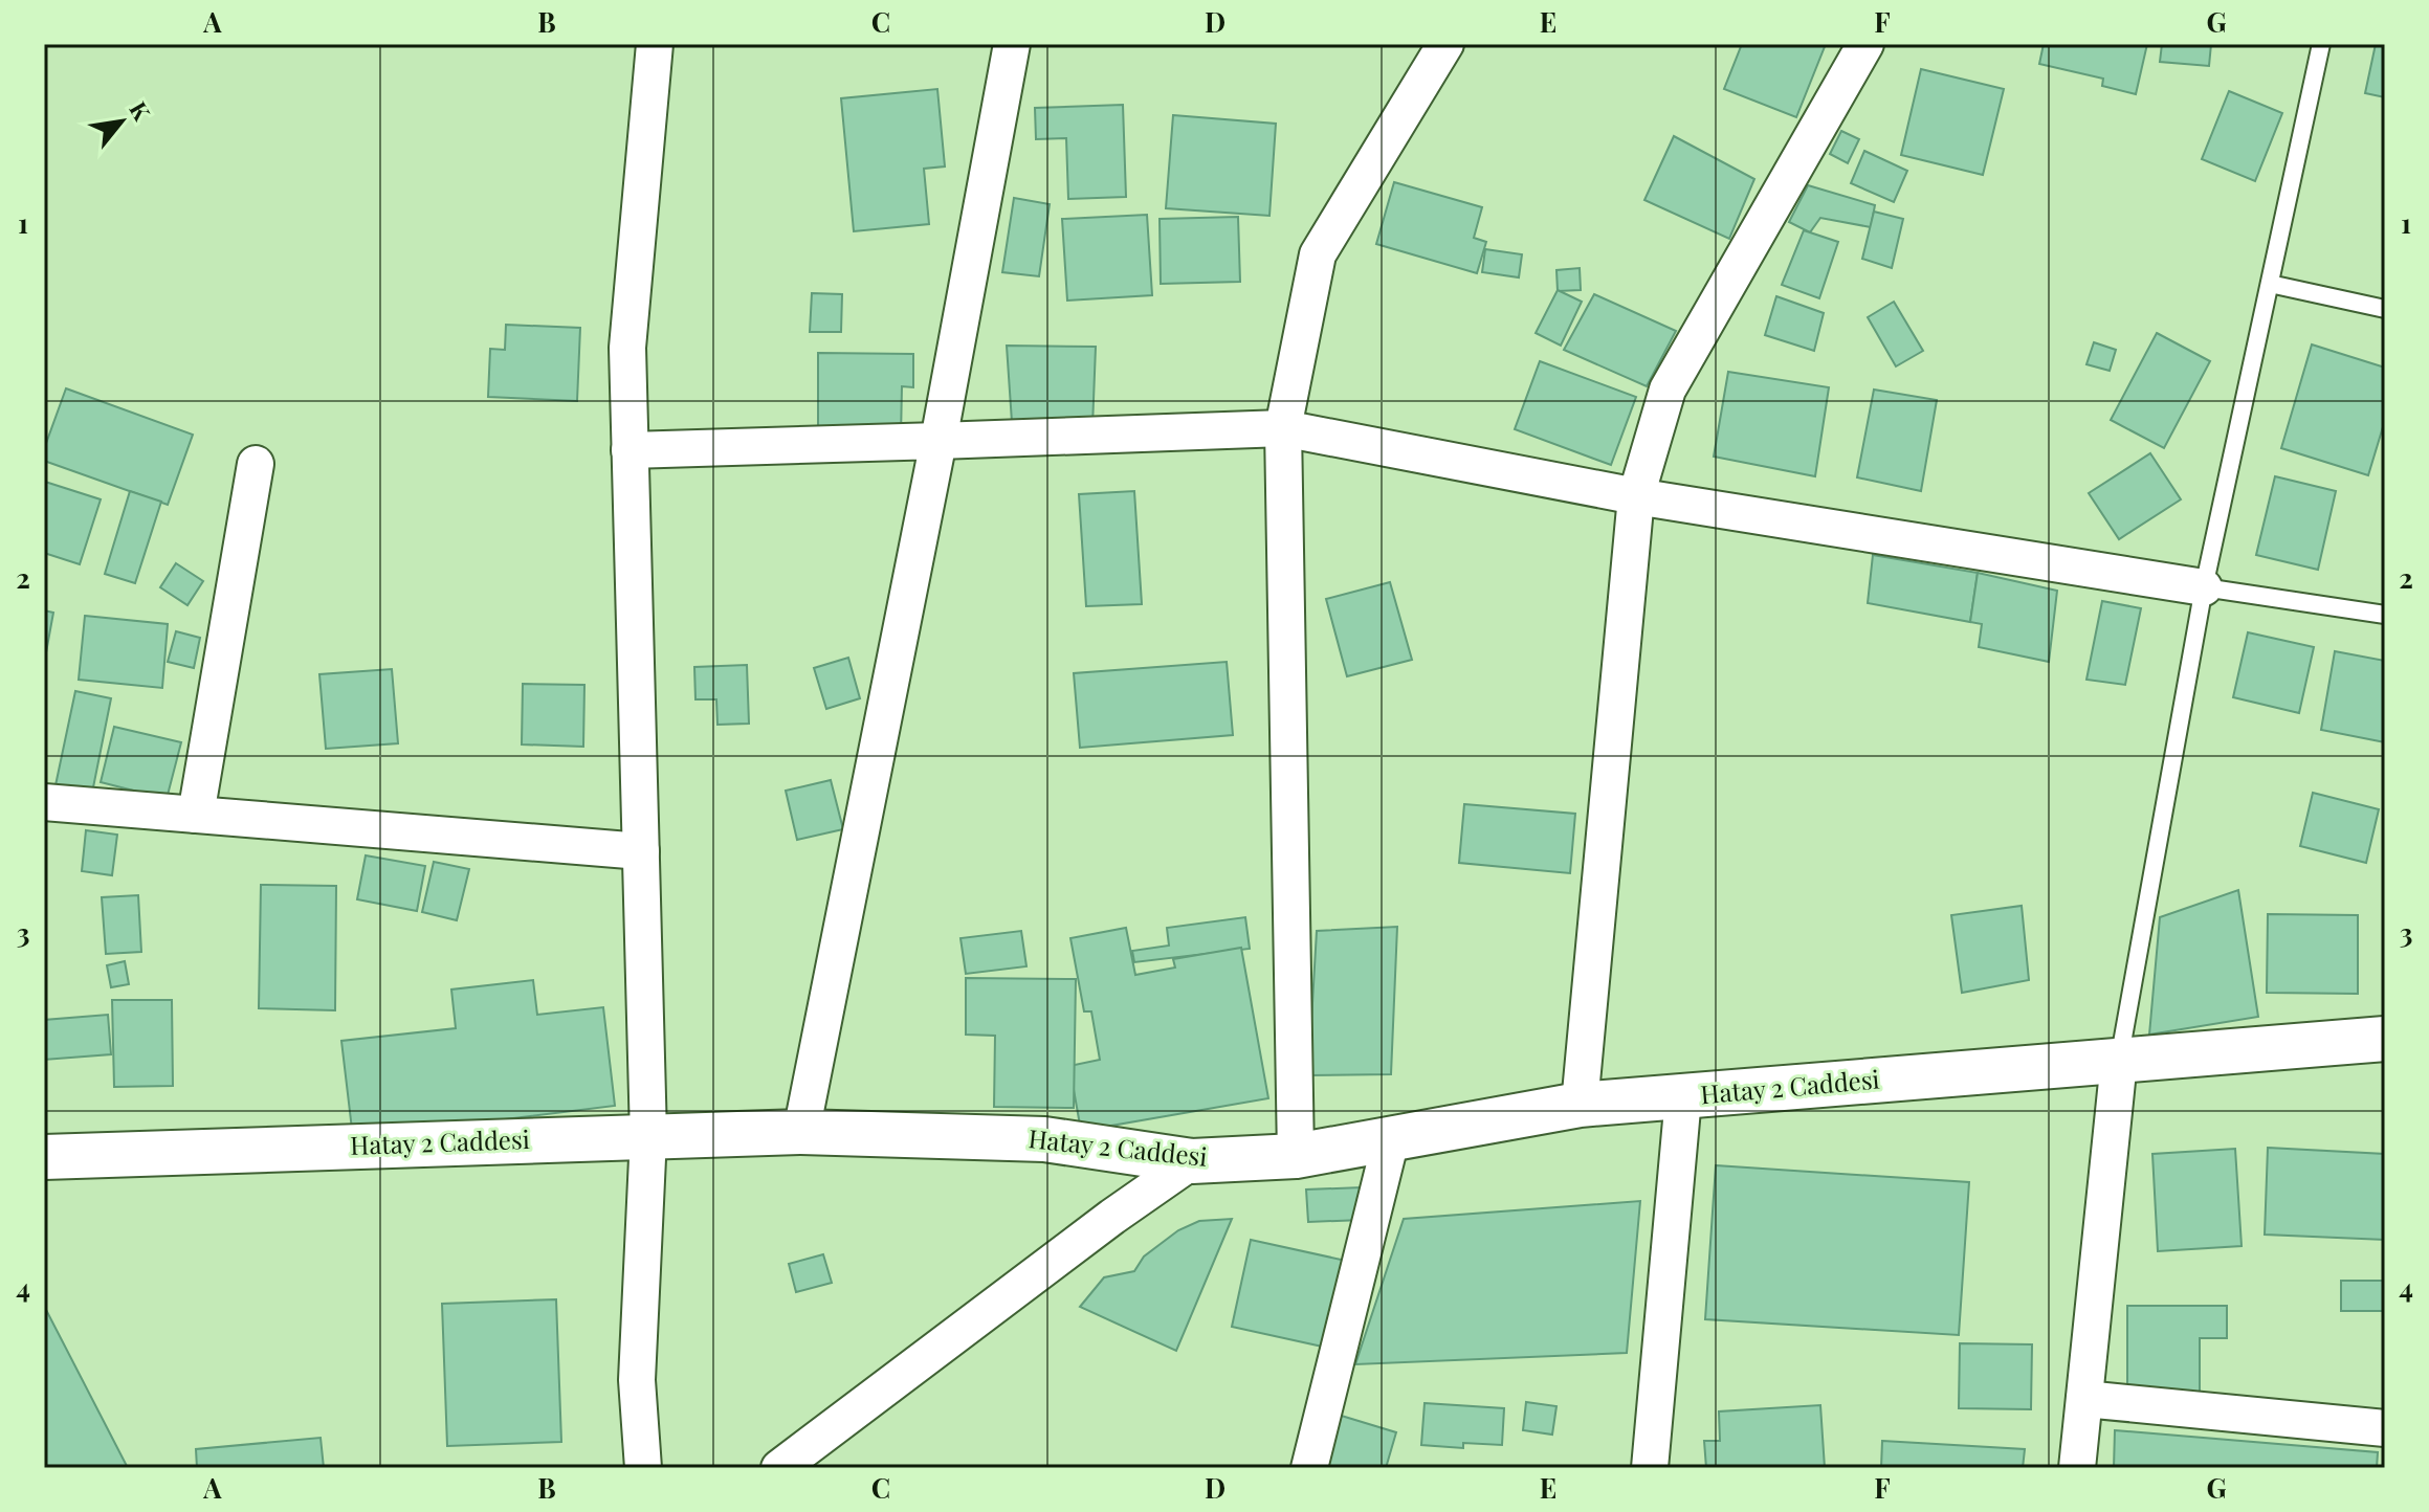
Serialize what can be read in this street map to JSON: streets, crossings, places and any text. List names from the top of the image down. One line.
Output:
{"streets":{"street":["Hatay 2 Caddesi"]},"north":"top right","grid":{"columns":["A","B","C","D","E","F","G"],"rows":["1","2","3","4"]}}
